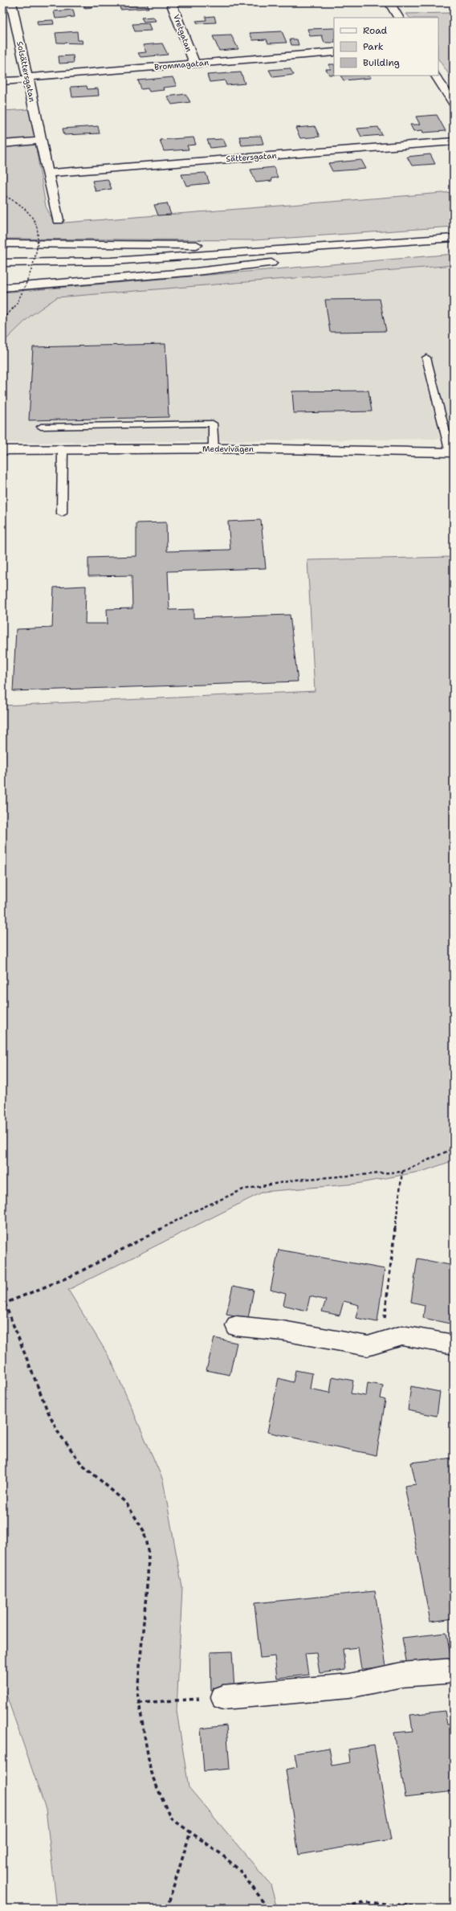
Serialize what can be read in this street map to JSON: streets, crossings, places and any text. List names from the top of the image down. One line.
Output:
{"streets":{"main road":["Vretgatan","Brommagatan","Solsättersgatan","Sättersgatan","Medevivägen"]},"crossings":[["Vretgatan","Brommagatan"],["Brommagatan","Solsättersgatan"],["Solsättersgatan","Sättersgatan"]],"legend":["Road","Park","Building"]}
